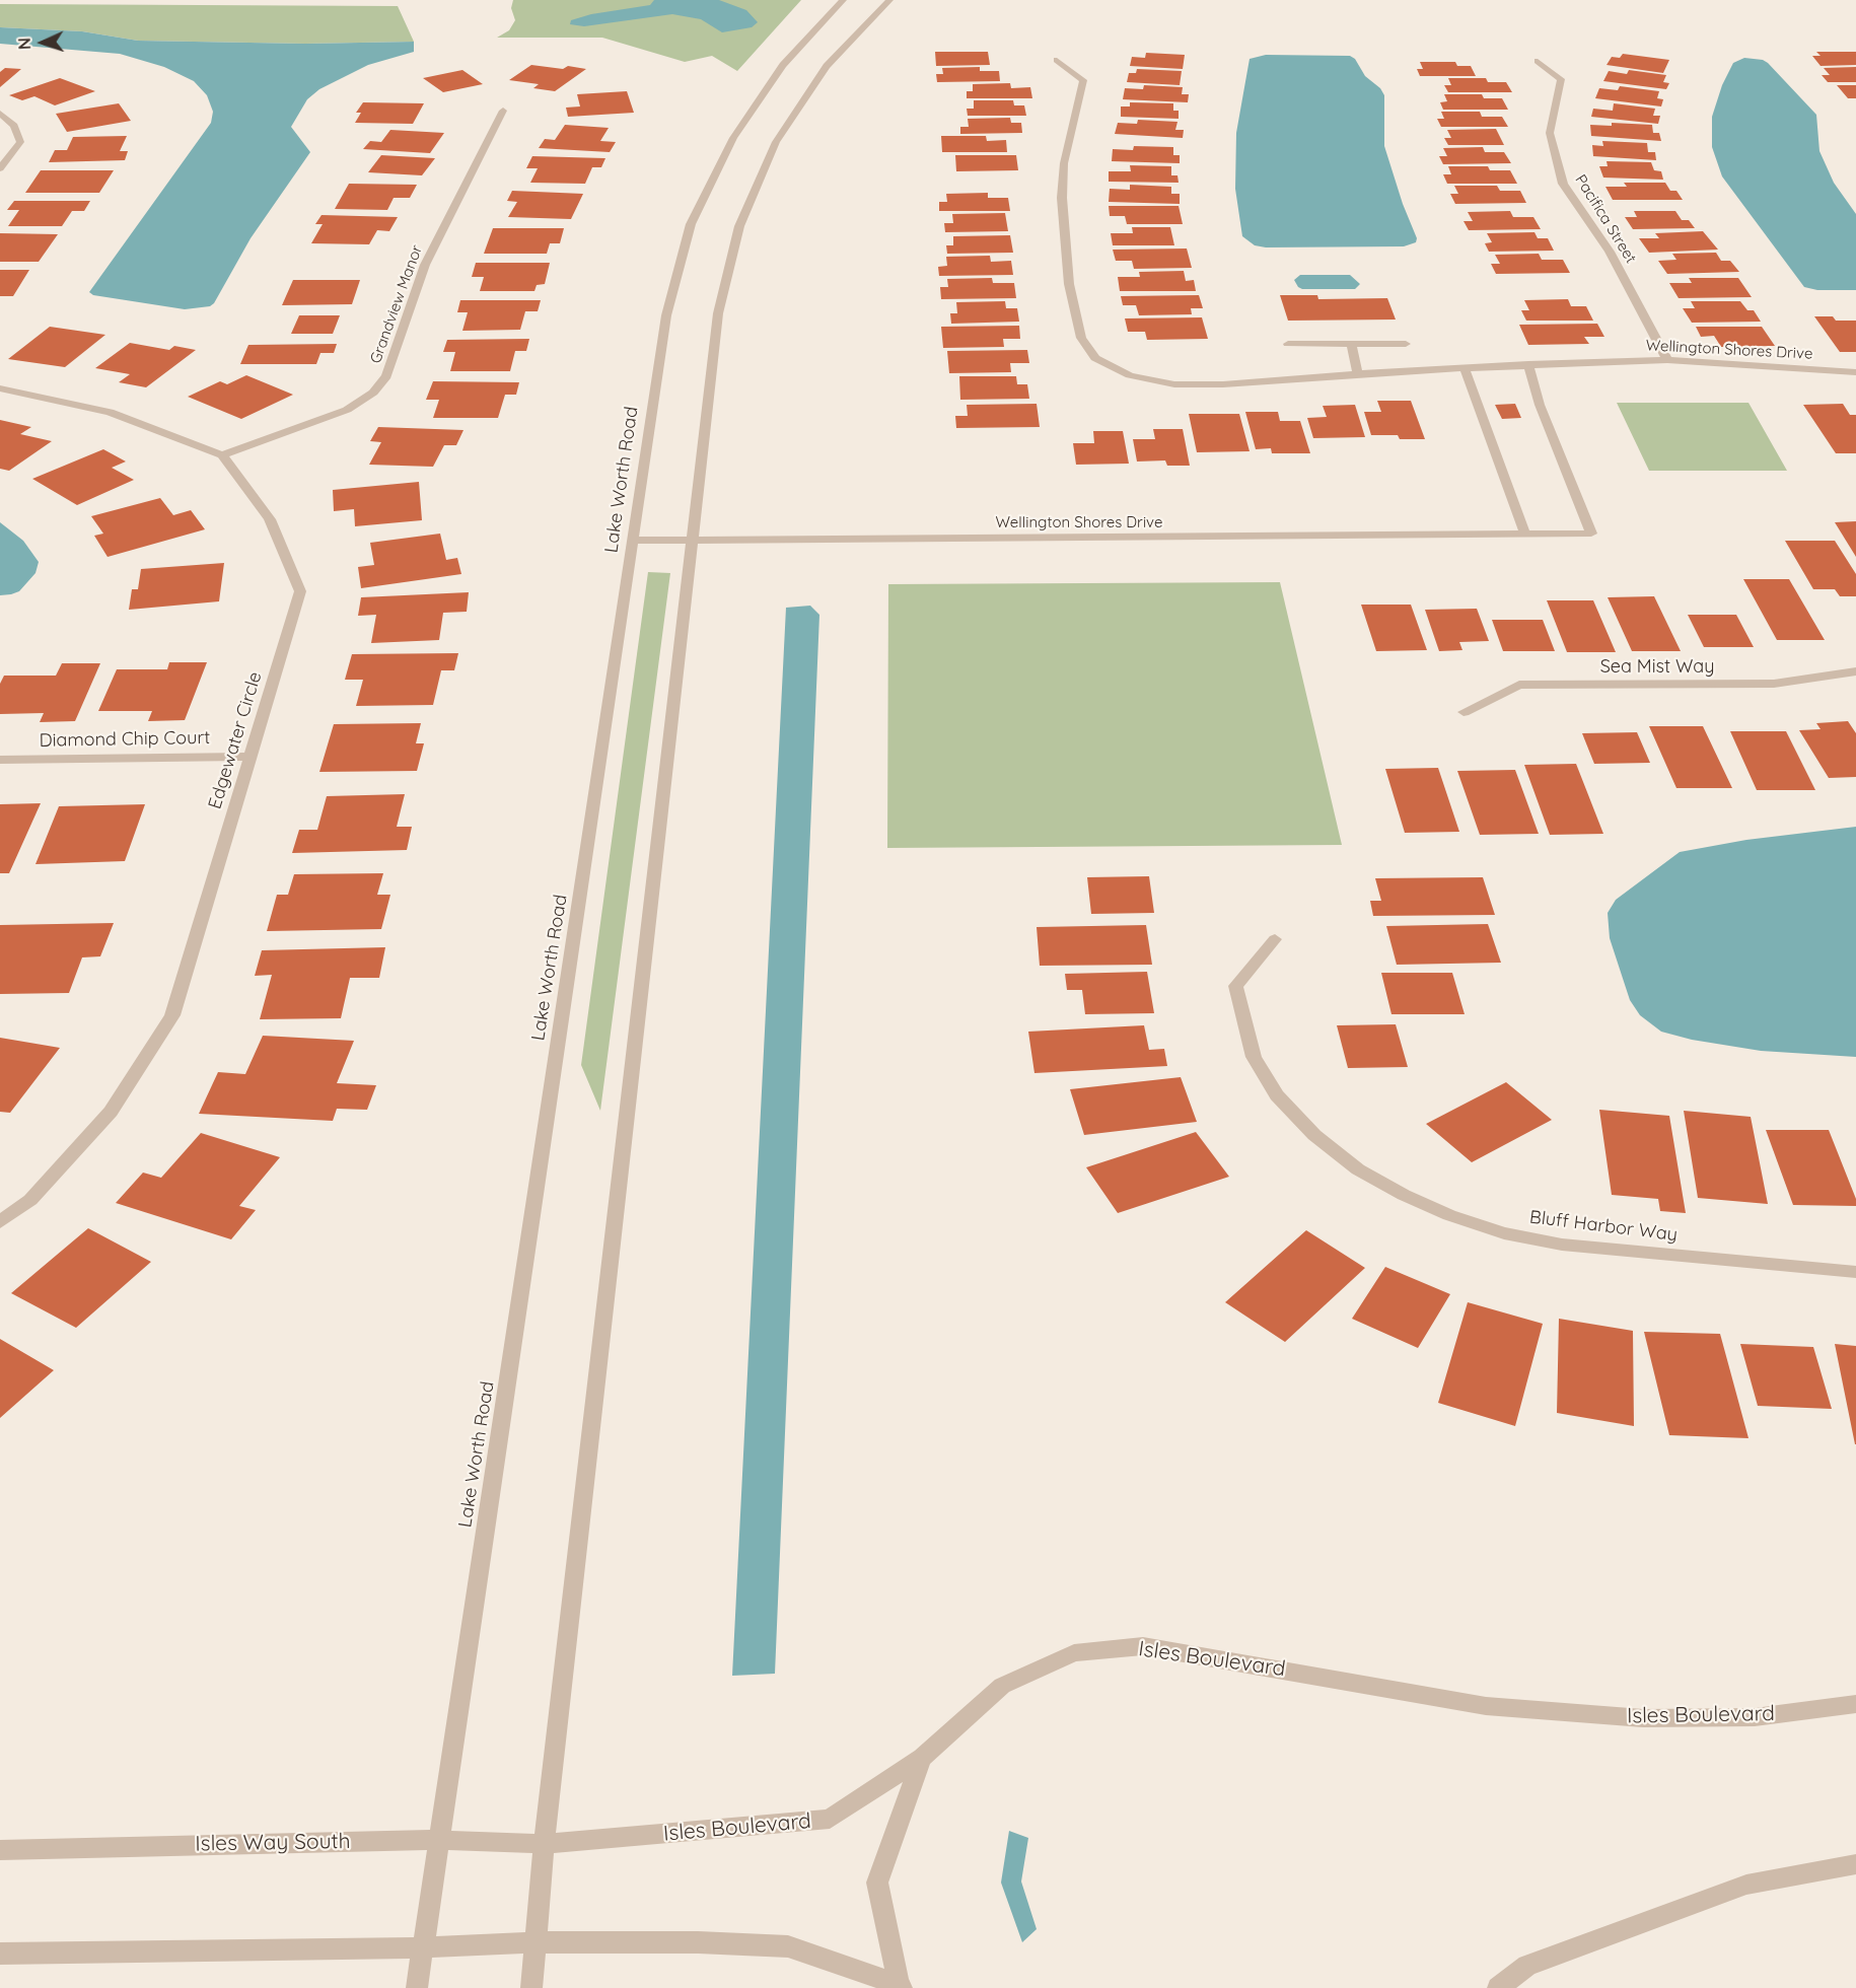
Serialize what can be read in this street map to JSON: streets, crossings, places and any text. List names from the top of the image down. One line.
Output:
{"streets":{"street":["Pacifica Street","Grandview Manor","Wellington Shores Drive","Lake Worth Road","Sea Mist Way","Diamond Chip Court","Edgewater Circle","Bluff Harbor Way","Isles Boulevard","Isles Way South"]},"crossings":[["Pacifica Street","Wellington Shores Drive"],["Grandview Manor","Edgewater Circle"],["Wellington Shores Drive","Lake Worth Road"],["Lake Worth Road","Isles Way South"],["Diamond Chip Court","Edgewater Circle"],["Isles Boulevard","Isles Way South"]],"north":"left"}
